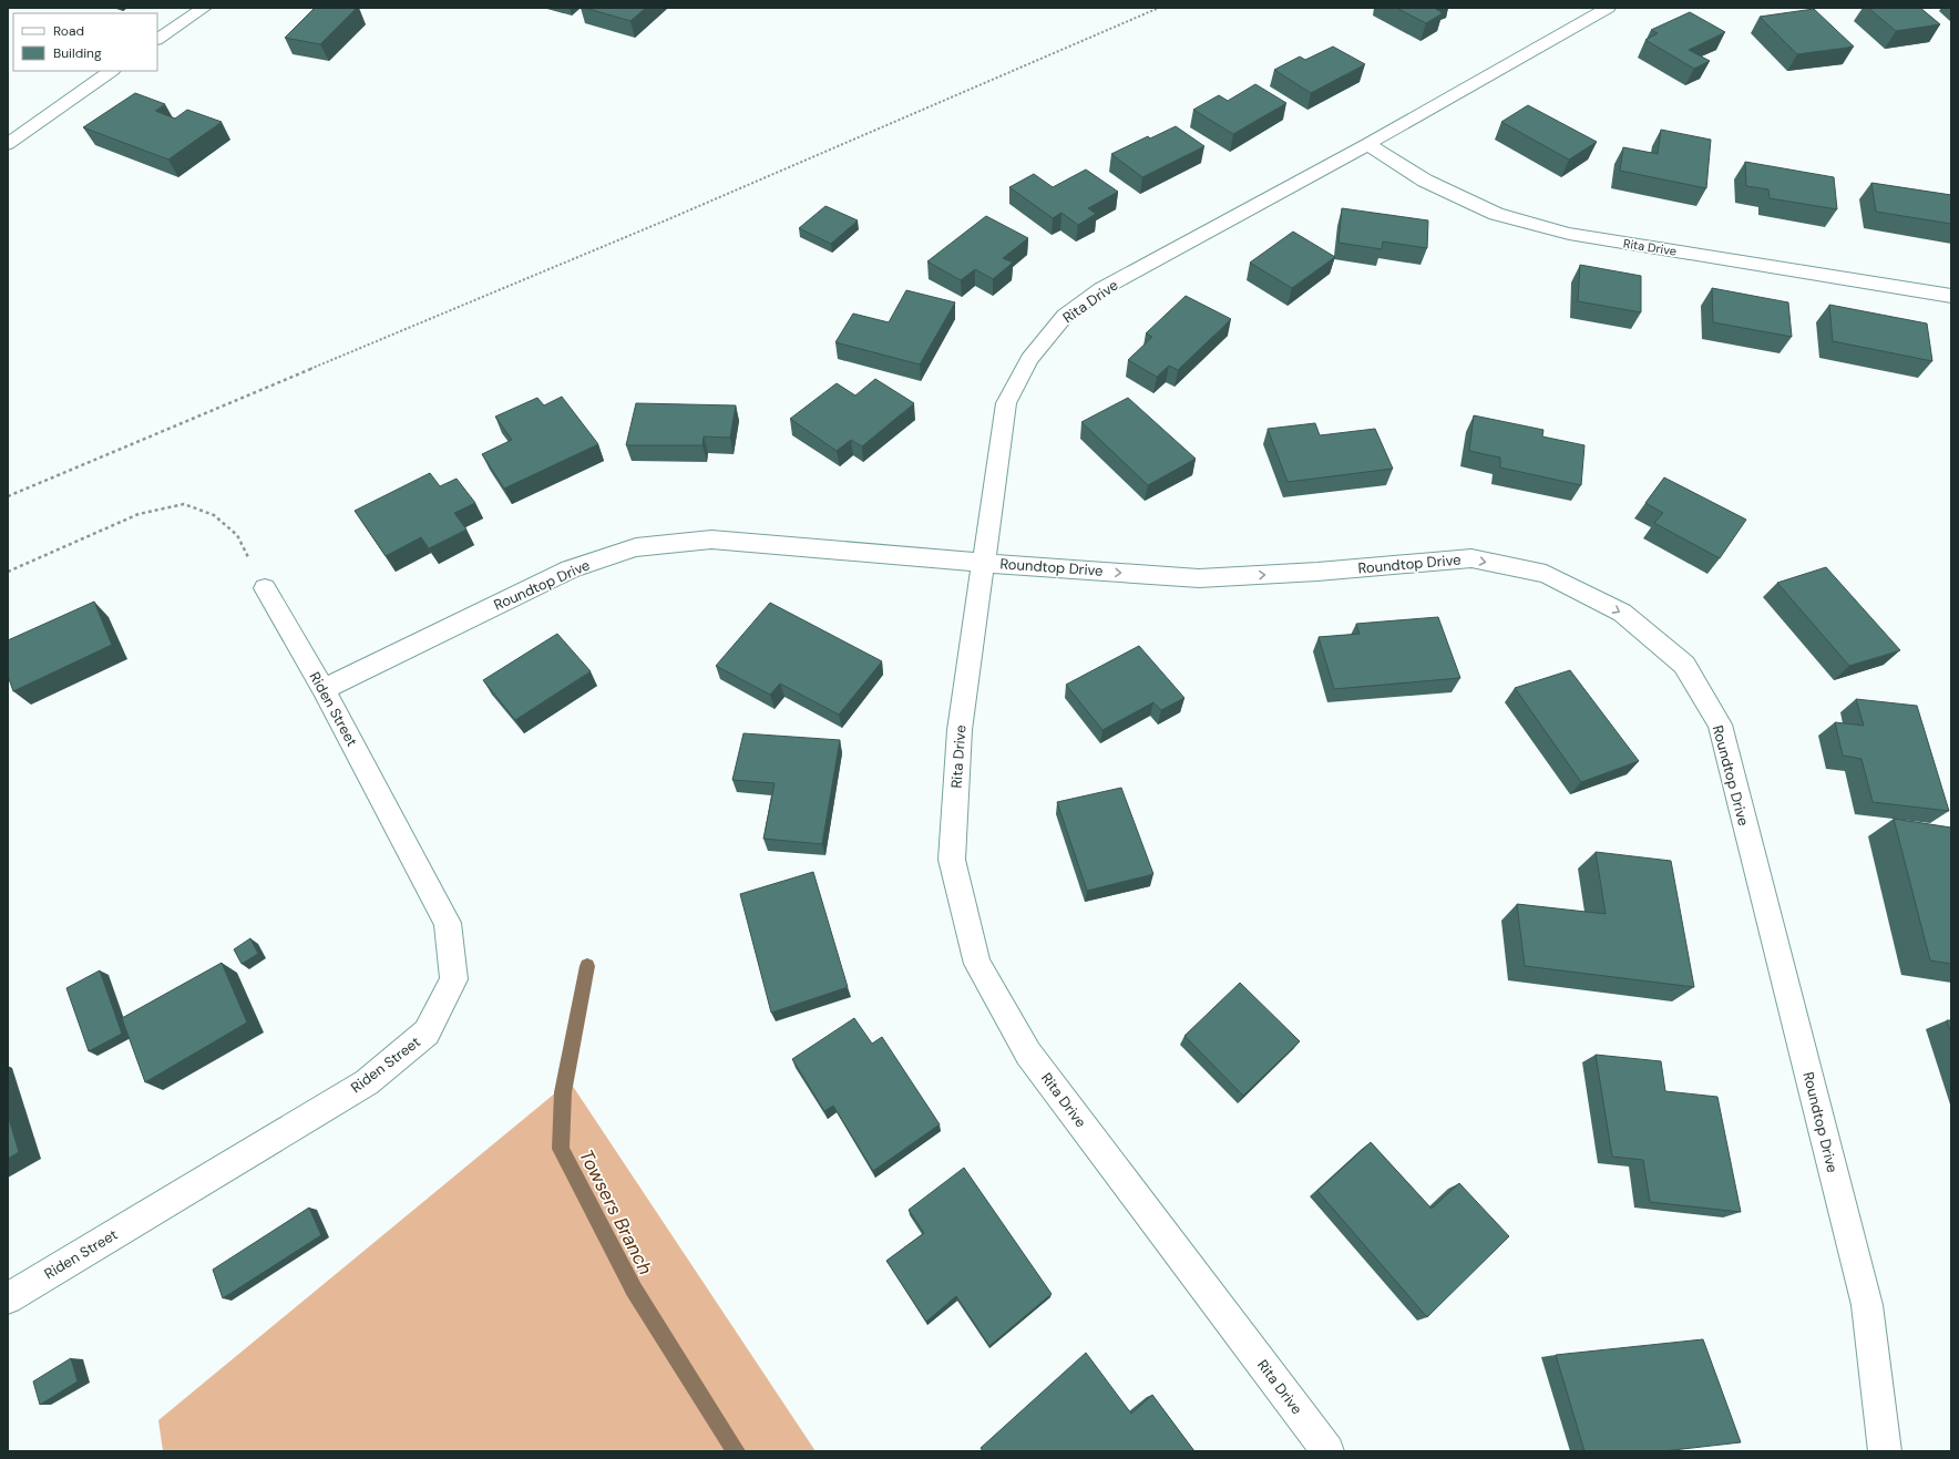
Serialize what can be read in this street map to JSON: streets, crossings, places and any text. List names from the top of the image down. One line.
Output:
{"streets":{"street":["Rita Drive","Roundtop Drive","Riden Street"]},"crossings":[["Rita Drive","Roundtop Drive"],["Roundtop Drive","Riden Street"]],"one_way":["Roundtop Drive"],"water":["Towsers Branch"],"legend":["Road","Building"]}
